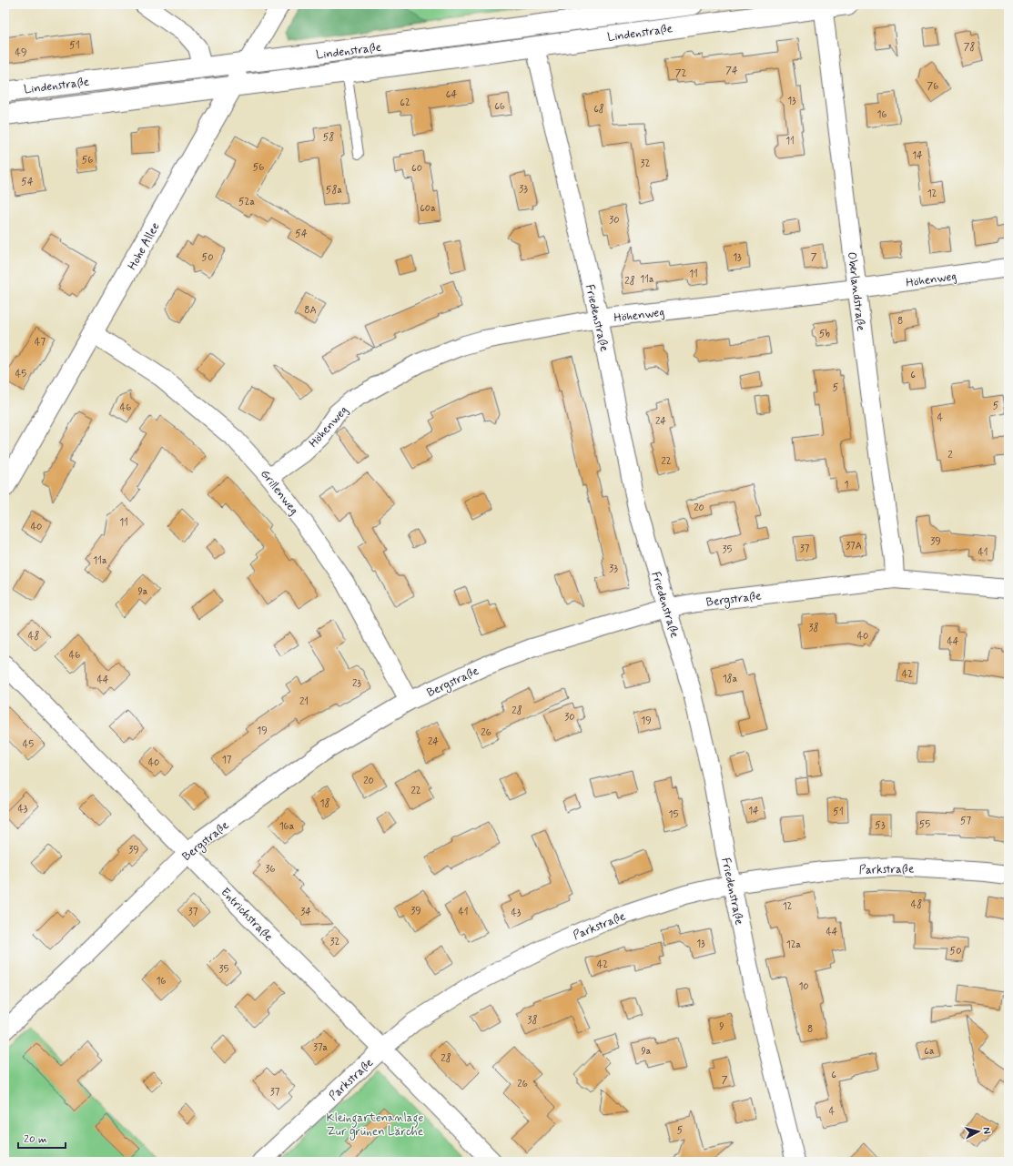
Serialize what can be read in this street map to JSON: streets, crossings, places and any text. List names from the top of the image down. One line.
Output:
{"streets":{"street":["Lindenstraße","Hohe Allee","Höhenweg","Oberlandstraße","Friedenstraße","Grillenweg","Bergstraße","Parkstraße","Entrichstraße"]},"crossings":[["Lindenstraße","Hohe Allee"],["Lindenstraße","Oberlandstraße"],["Lindenstraße","Friedenstraße"],["Hohe Allee","Grillenweg"],["Höhenweg","Oberlandstraße"],["Höhenweg","Friedenstraße"],["Höhenweg","Grillenweg"],["Oberlandstraße","Bergstraße"],["Friedenstraße","Bergstraße"],["Friedenstraße","Parkstraße"],["Grillenweg","Bergstraße"],["Bergstraße","Entrichstraße"],["Parkstraße","Entrichstraße"]],"parks":["Kleingartenanlage Zur grünen Lärche"],"house_numbers":["51","78","49","74","72","76","64","13","62","66","68","16","58","11","14","56","32","56","60","54","33","58a","12","52a","60a","30","54","50","13","7","11","11a","28","8A","8","5b","47","45","6","5","5","46","4","24","2","22","1","20","11","40","39","37A","37","35","41","11a","33","9a","38","48","40","44","46","42","18a","44","23","21","28","30","19","19","26","24","45","17","40","20","22","18","43","14","51","15","57","55","53","16a","39","36","48","12","39","37","34","41","43","44","32","13","12a","50","42","35","16","10","38","9","8","37a","9a","6a","28","6","7","26","37","4","5"],"scale_bar":"20 m","north":"right"}
